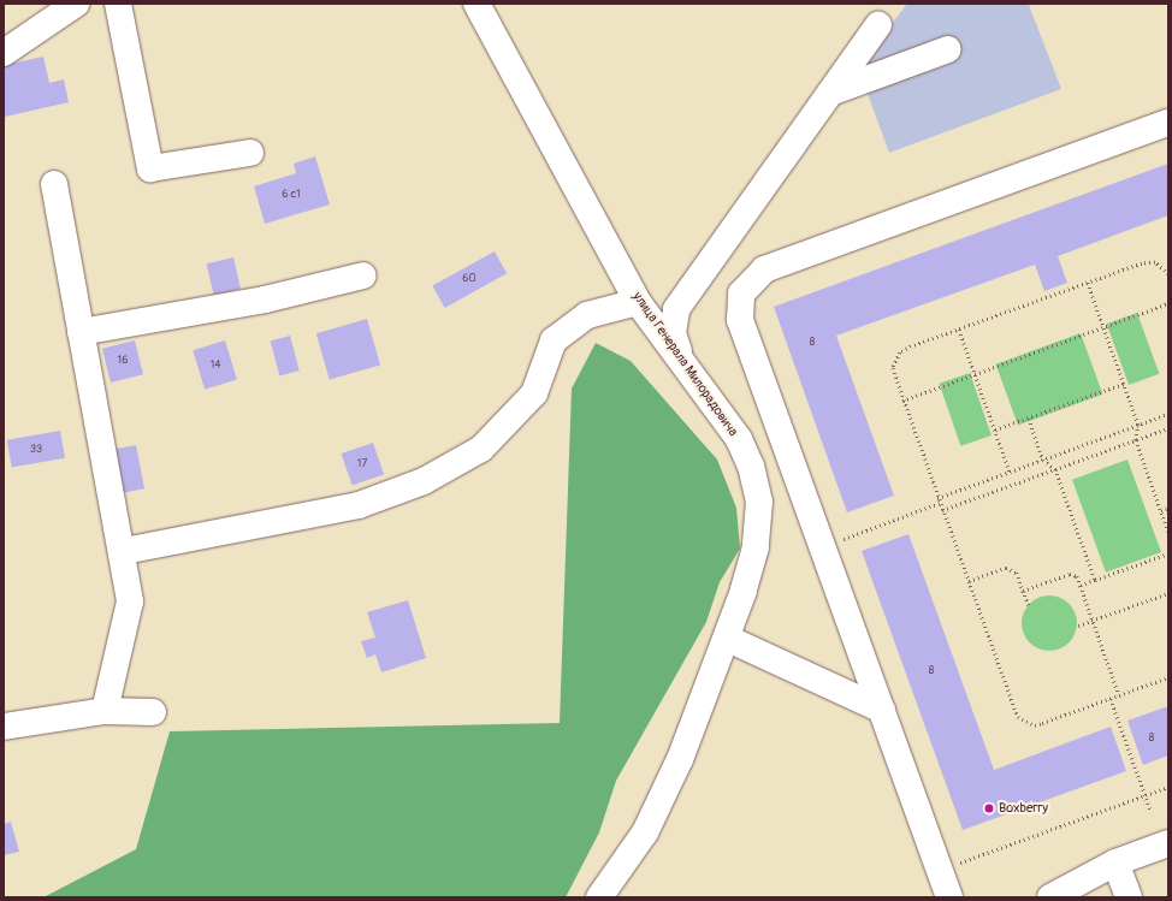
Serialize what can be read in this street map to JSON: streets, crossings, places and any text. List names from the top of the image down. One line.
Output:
{"streets":{"street":["улица Генерала Милорадовича"]},"places":["Boxberry"],"house_numbers":["6 с1","60","8","16","14","33","17","8","8"]}
